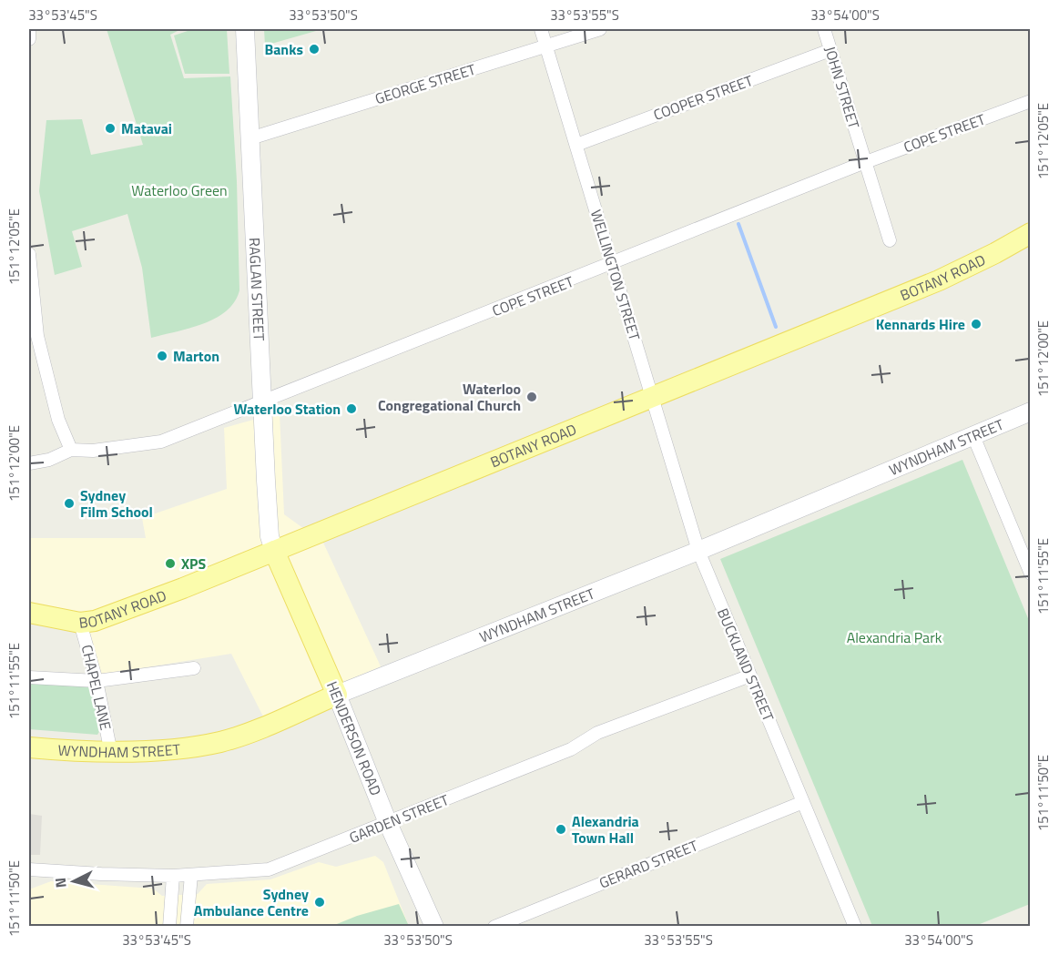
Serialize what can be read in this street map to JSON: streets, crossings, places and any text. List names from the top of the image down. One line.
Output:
{"streets":{"main road":["BOTANY ROAD","RAGLAN STREET","WYNDHAM STREET","HENDERSON ROAD"],"street":["GEORGE STREET","JOHN STREET","COOPER STREET","COPE STREET","WELLINGTON STREET","BUCKLAND STREET","CHAPEL LANE","GARDEN STREET","GERARD STREET"]},"crossings":[["GEORGE STREET","WELLINGTON STREET"],["GEORGE STREET","RAGLAN STREET"],["JOHN STREET","COOPER STREET"],["JOHN STREET","COPE STREET"],["COOPER STREET","WELLINGTON STREET"],["COPE STREET","WELLINGTON STREET"],["COPE STREET","RAGLAN STREET"],["WELLINGTON STREET","BOTANY ROAD"],["WELLINGTON STREET","BUCKLAND STREET"],["BOTANY ROAD","RAGLAN STREET"],["BOTANY ROAD","BUCKLAND STREET"],["BOTANY ROAD","CHAPEL LANE"],["BOTANY ROAD","HENDERSON ROAD"],["RAGLAN STREET","HENDERSON ROAD"],["WYNDHAM STREET","BUCKLAND STREET"],["WYNDHAM STREET","CHAPEL LANE"],["WYNDHAM STREET","HENDERSON ROAD"],["BUCKLAND STREET","GARDEN STREET"],["BUCKLAND STREET","GERARD STREET"],["HENDERSON ROAD","GARDEN STREET"]],"parks":["Waterloo Green","Alexandria Park"],"places":["Banks","Matavai","Kennards Hire","Marton","Waterloo Congregational Church","Waterloo Station","Sydney Film School","XPS","Alexandria Town Hall","Sydney Ambulance Centre"],"north":"left","coordinates":["33°53'45\"S","33°53'50\"S","33°53'55\"S","33°54'00\"S","151°12'05\"E","151°12'00\"E","151°11'55\"E","151°11'50\"E"]}
